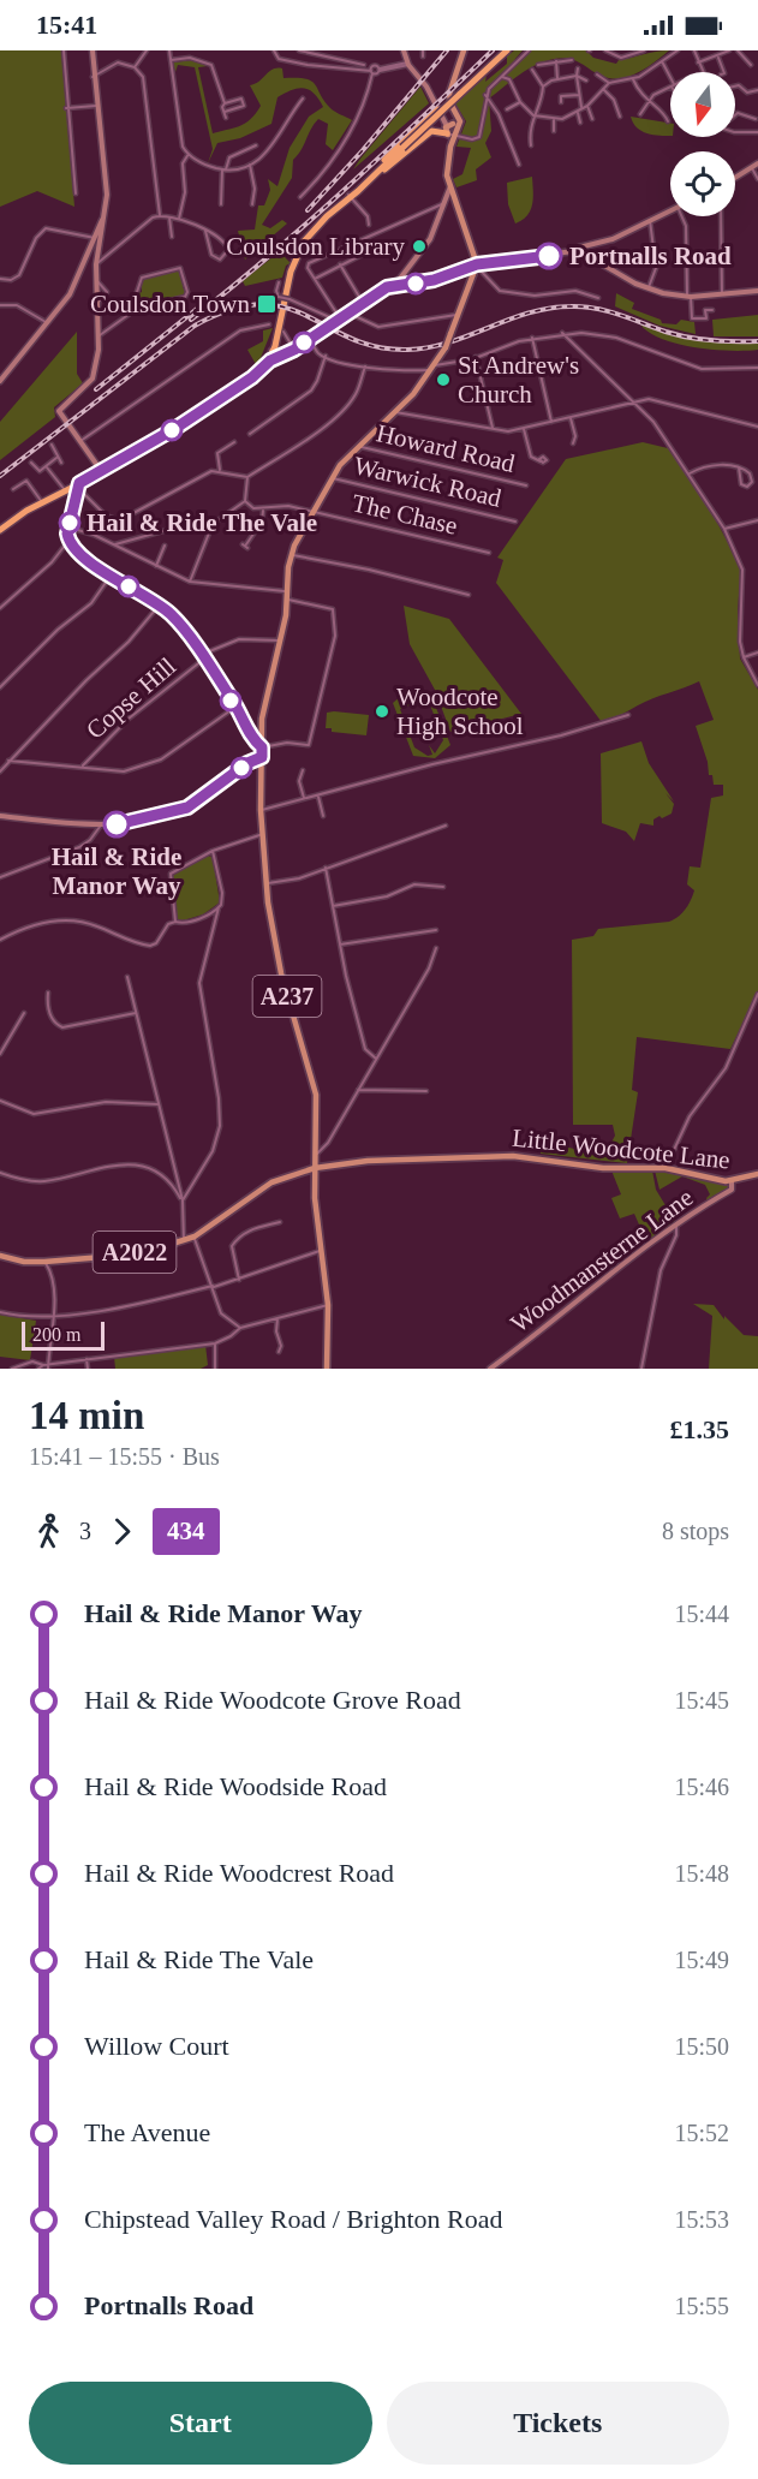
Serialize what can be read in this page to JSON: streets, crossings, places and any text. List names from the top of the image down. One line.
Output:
{"streets":{"main road":["A237","Little Woodcote Lane","A2022","Woodmansterne Lane"],"street":["Howard Road","Warwick Road","The Chase","Copse Hill"]},"crossings":[["Howard Road","A237"],["Warwick Road","A237"],["The Chase","A237"],["Copse Hill","A237"],["A237","Little Woodcote Lane"],["A237","A2022"],["Little Woodcote Lane","A2022"],["Little Woodcote Lane","Woodmansterne Lane"]],"places":{"other":["Coulsdon Library","Portnalls Road","St Andrew's Church","Hail & Ride The Vale","Woodcote High School","Hail & Ride Manor Way"],"transit":["Coulsdon Town"]},"lines":["bus line 434"],"scale_bar":"200 m","north":"bottom","page":{"status":"15:41","scale":"200 m","heading":["14 min","15:41 – 15:55 · Bus","£1.35"],"legs":["3","434","8 stops"],"list":[{"name":"Hail & Ride Manor Way","value":"15:44"},{"name":"Hail & Ride Woodcote Grove Road","value":"15:45"},{"name":"Hail & Ride Woodside Road","value":"15:46"},{"name":"Hail & Ride Woodcrest Road","value":"15:48"},{"name":"Hail & Ride The Vale","value":"15:49"},{"name":"Willow Court","value":"15:50"},{"name":"The Avenue","value":"15:52"},{"name":"Chipstead Valley Road / Brighton Road","value":"15:53"},{"name":"Portnalls Road","value":"15:55"}],"buttons":["Start","Tickets"]}}
